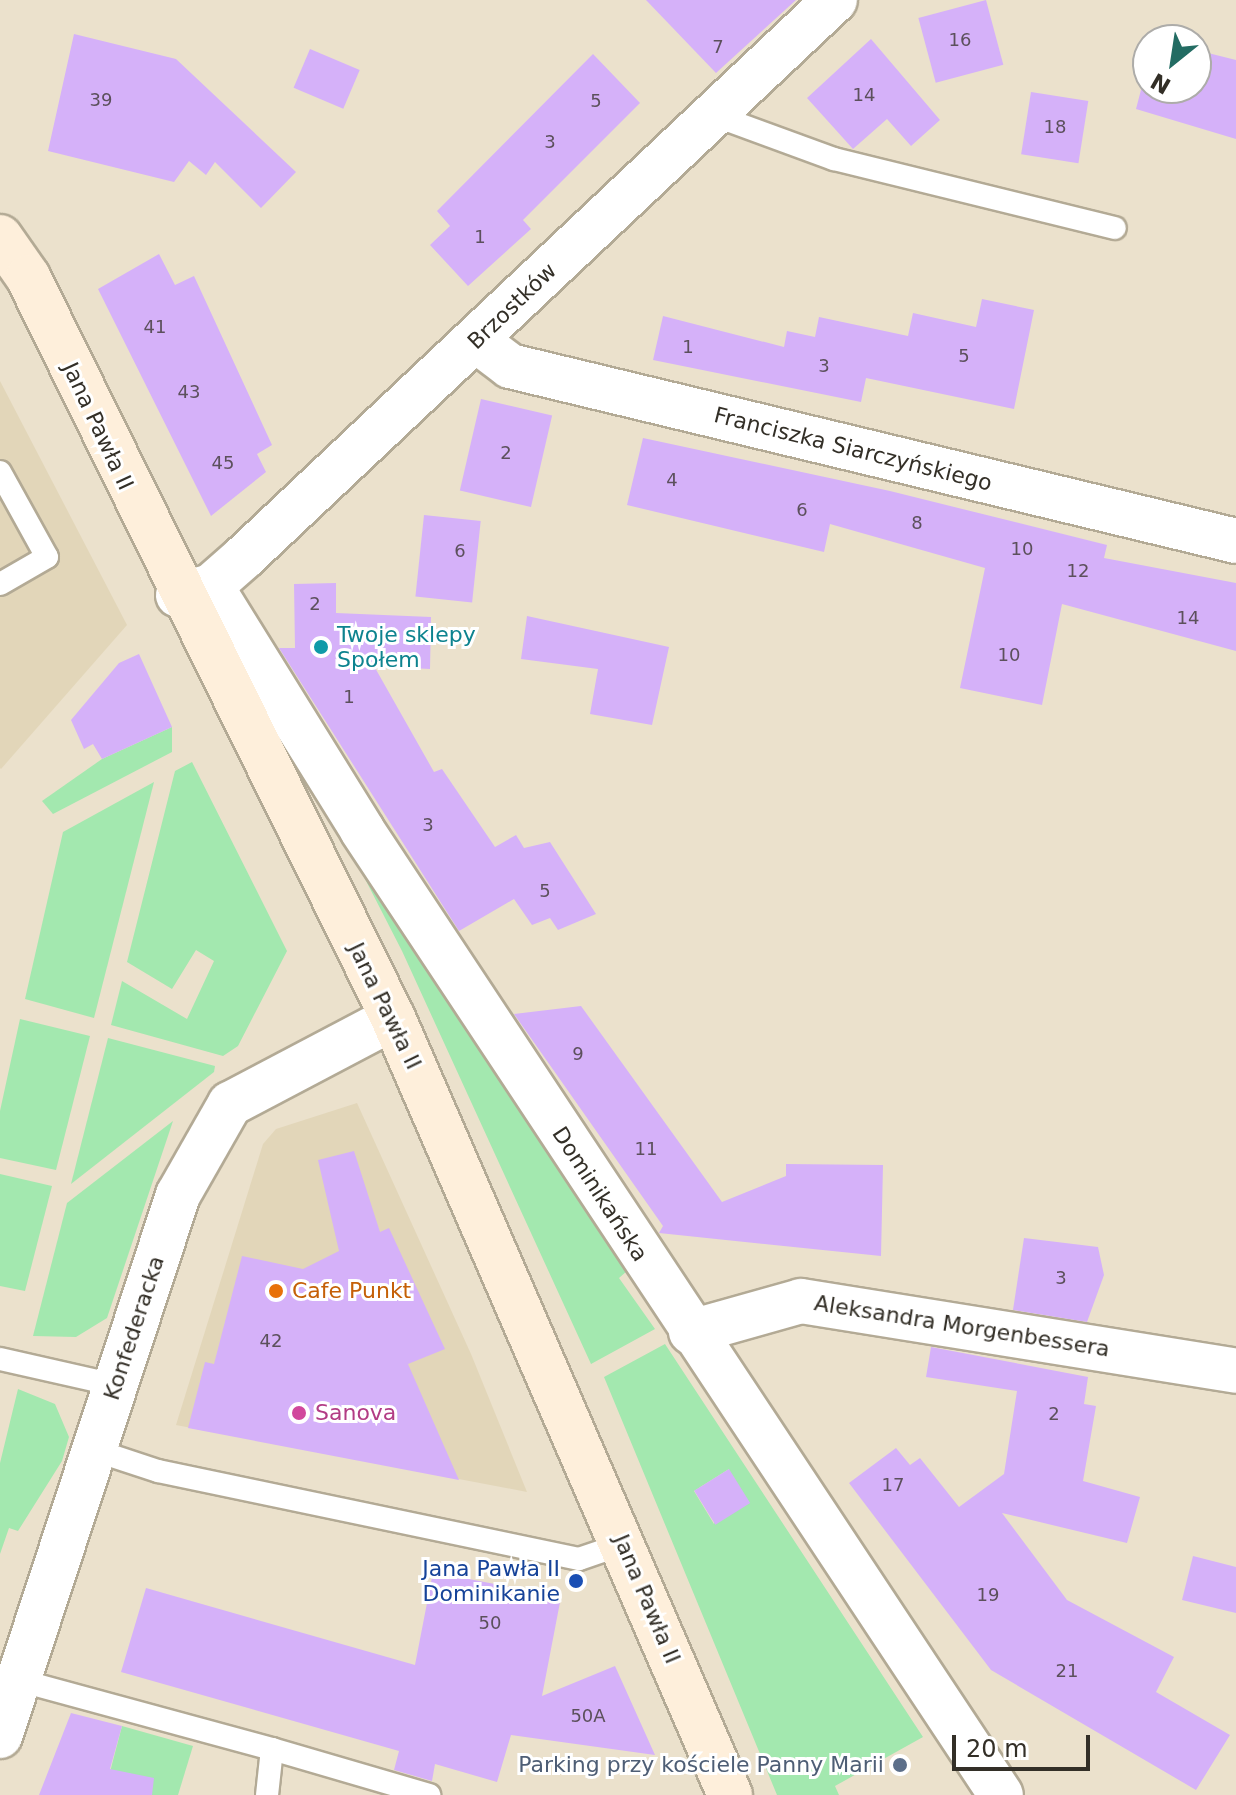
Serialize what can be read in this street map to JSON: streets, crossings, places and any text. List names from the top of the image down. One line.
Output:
{"streets":{"main road":["Jana Pawła II"],"street":["Brzostków","Franciszka Siarczyńskiego","Dominikańska","Aleksandra Morgenbessera","Konfederacka"]},"crossings":[["Brzostków","Jana Pawła II"],["Brzostków","Franciszka Siarczyńskiego"],["Brzostków","Dominikańska"],["Jana Pawła II","Dominikańska"],["Jana Pawła II","Konfederacka"],["Dominikańska","Aleksandra Morgenbessera"]],"places":["Twoje sklepy Społem","Cafe Punkt","Sanova","Jana Pawła II Dominikanie","Parking przy kościele Panny Marii"],"house_numbers":["16","7","14","39","5","18","3","1","41","1","5","3","43","2","45","4","6","8","10","6","12","2","14","10","1","3","5","9","11","3","42","2","17","19","50","21","50A"],"scale_bar":"20 m","north":"bottom left"}
